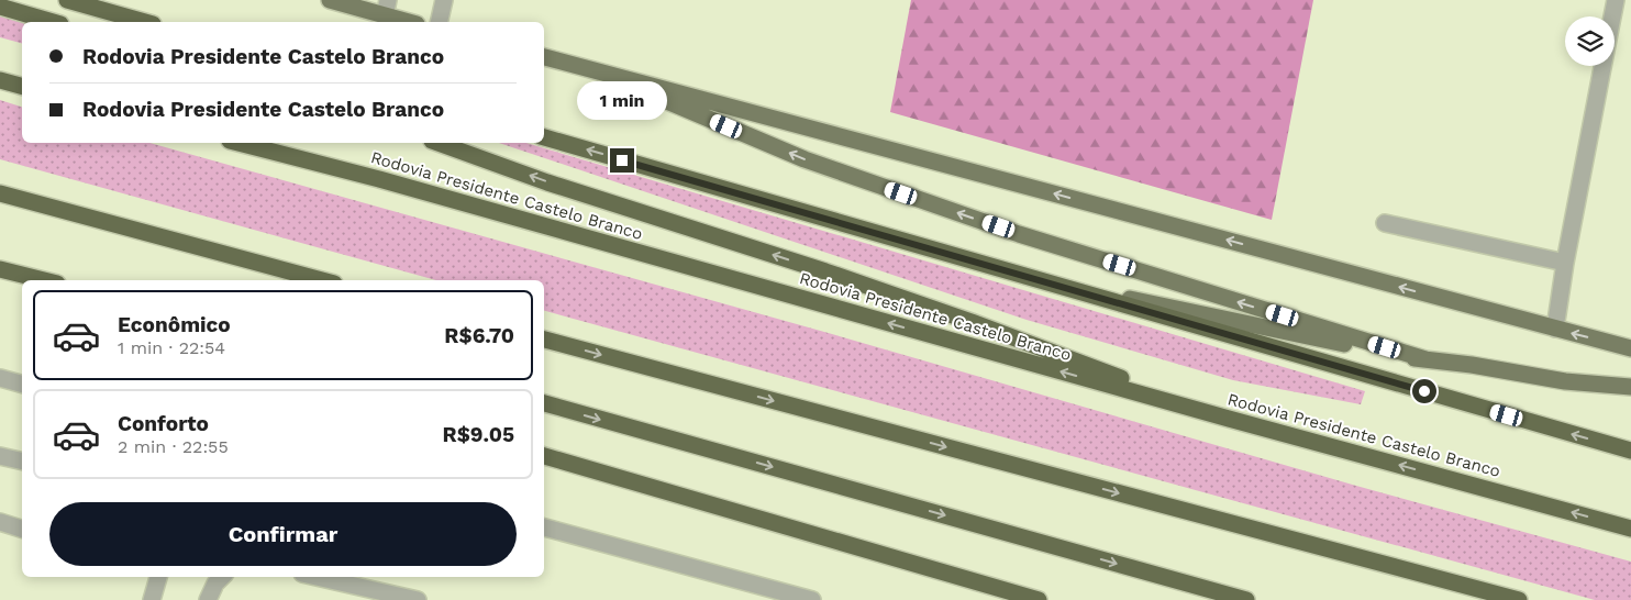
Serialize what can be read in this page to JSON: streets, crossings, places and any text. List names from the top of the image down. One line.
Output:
{"streets":{"highway":["Rodovia Presidente Castelo Branco"]},"page":{"banner":["Rodovia Presidente Castelo Branco","Rodovia Presidente Castelo Branco"],"bubble":"1 min","list":[{"name":"Econômico","note":"1 min · 22:54","value":"R$6.70"},{"name":"Conforto","note":"2 min · 22:55","value":"R$9.05"}],"buttons":"Confirmar"}}
